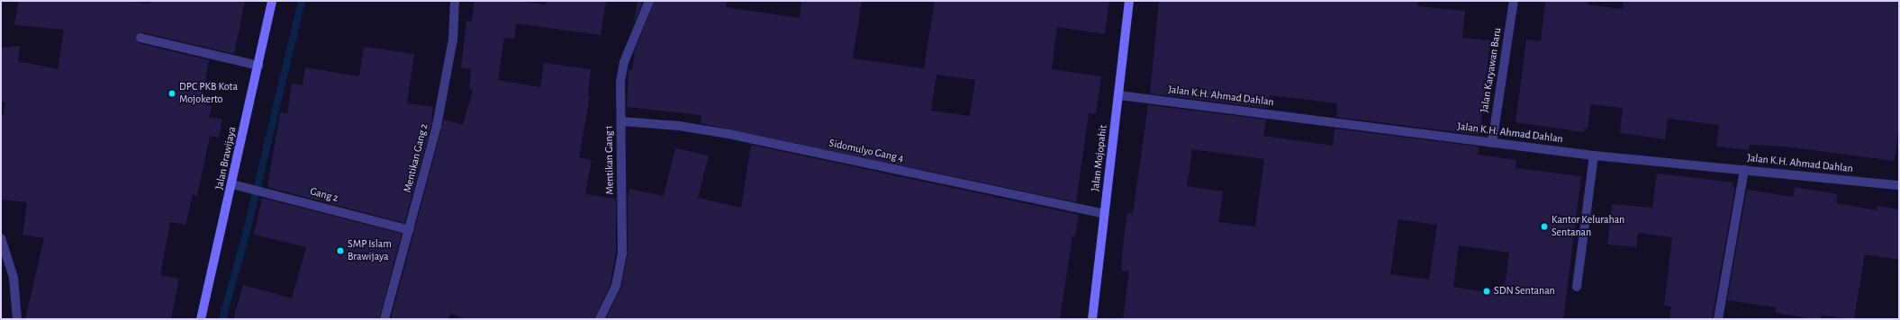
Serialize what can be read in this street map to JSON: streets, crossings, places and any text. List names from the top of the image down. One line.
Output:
{"streets":{"main road":["Jalan Brawijaya","Jalan Mojopahit"],"street":["Jalan Karyawan Baru","Jalan K.H. Ahmad Dahlan","Sidomulyo Gang 4","Mentikan Gang 2","Mentikan Gang 1","Gang 2"]},"crossings":[["Jalan Karyawan Baru","Jalan K.H. Ahmad Dahlan"],["Jalan K.H. Ahmad Dahlan","Jalan Mojopahit"],["Sidomulyo Gang 4","Jalan Mojopahit"],["Sidomulyo Gang 4","Mentikan Gang 1"],["Jalan Brawijaya","Gang 2"],["Mentikan Gang 2","Gang 2"]],"places":["DPC PKB Kota Mojokerto","Kantor Kelurahan Sentanan","SMP Islam Brawijaya","SDN Sentanan"]}
